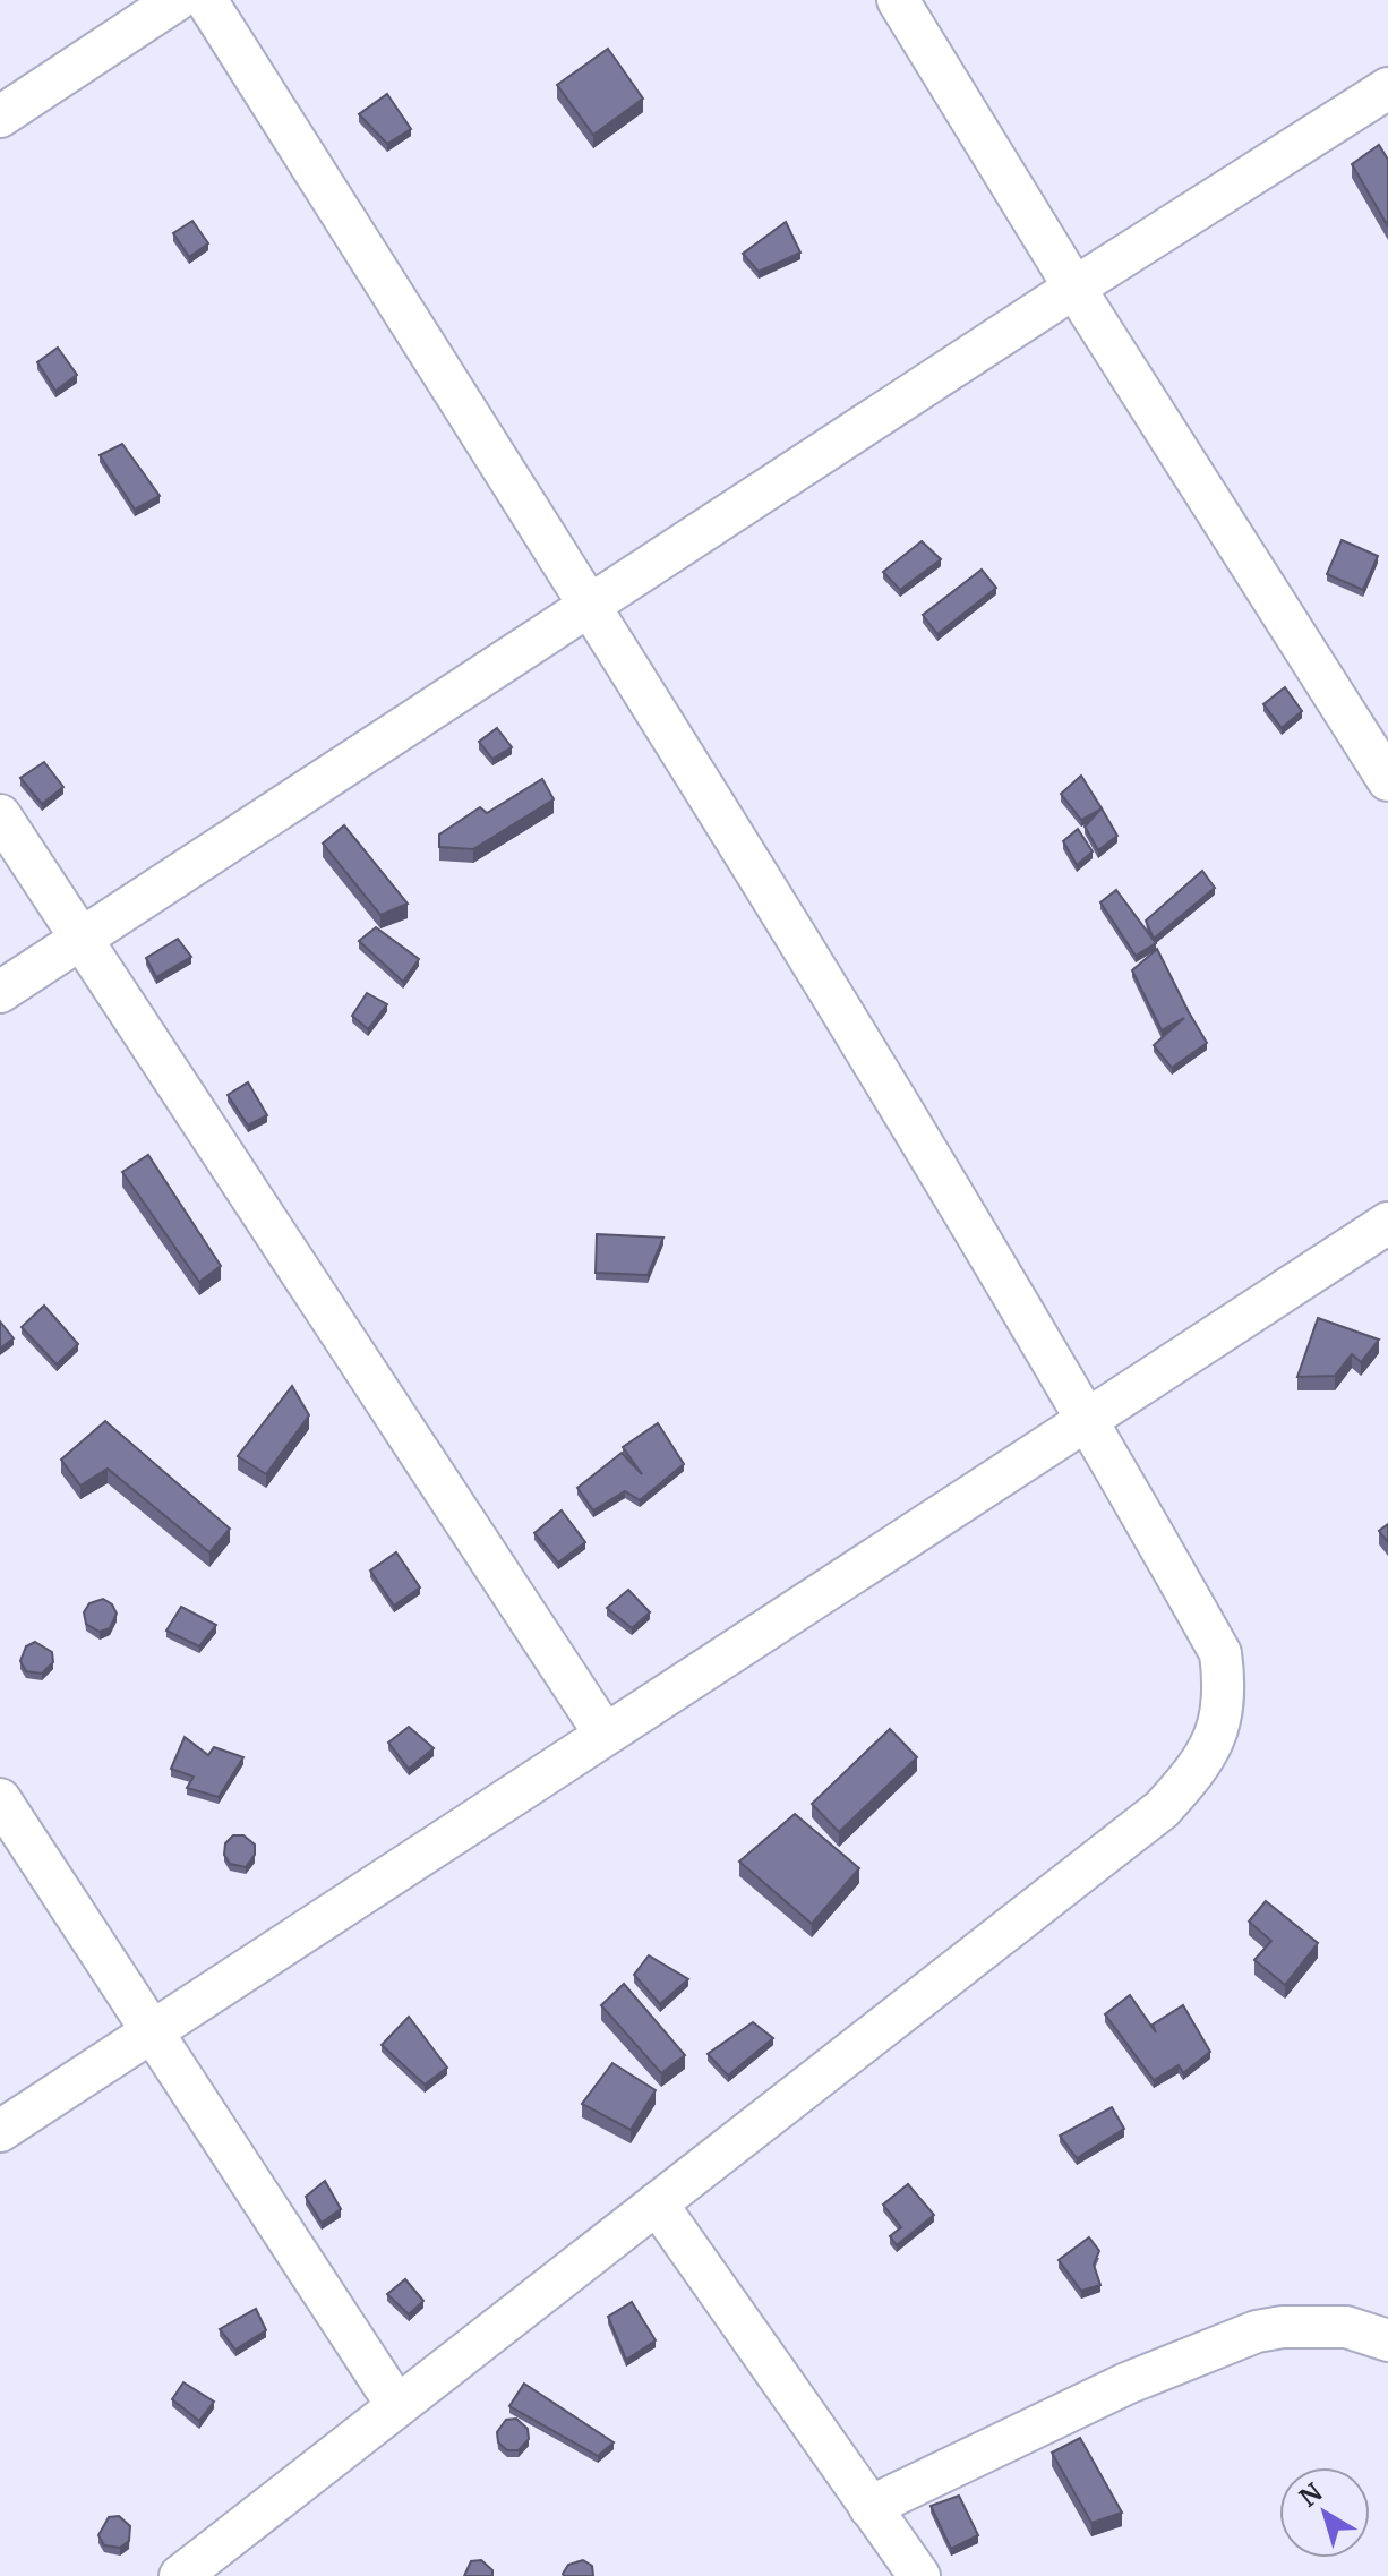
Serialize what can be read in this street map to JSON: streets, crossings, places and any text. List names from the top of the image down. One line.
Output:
{"north":"top left"}
